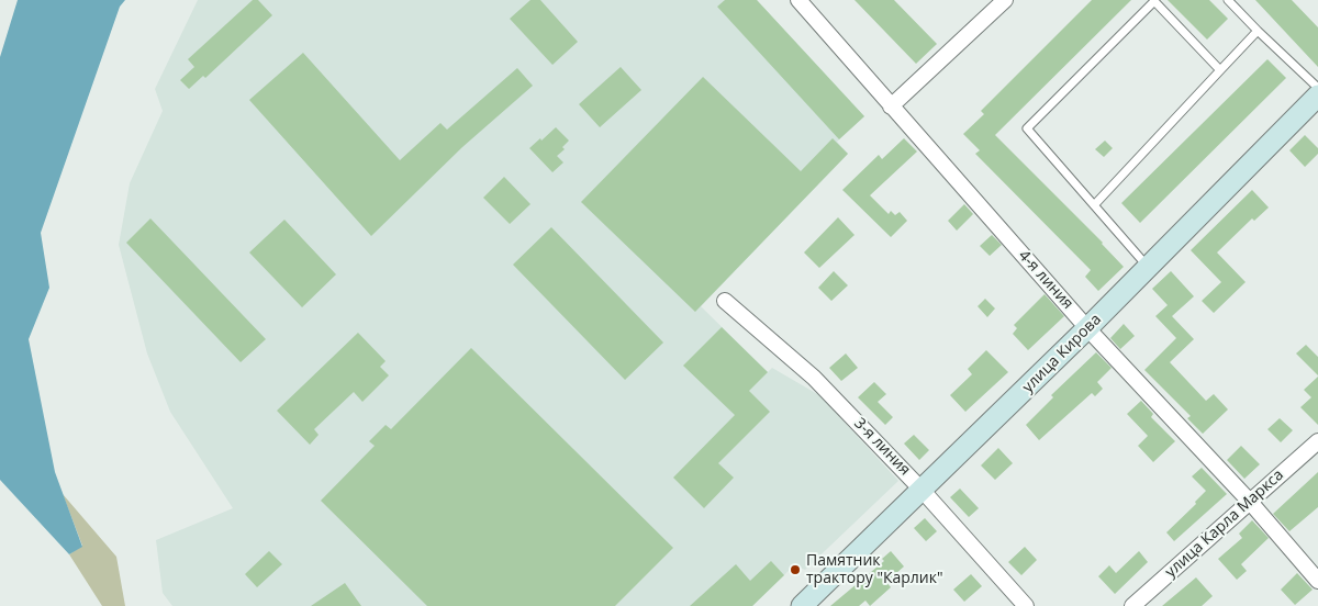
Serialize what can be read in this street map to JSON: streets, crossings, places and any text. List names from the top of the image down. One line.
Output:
{"streets":{"street":["4-я линия","улица Кирова","3-я линия","улица Карла Маркса"]},"crossings":[["4-я линия","улица Кирова"],["4-я линия","улица Карла Маркса"],["улица Кирова","3-я линия"]],"places":["Памятник трактору \"Карлик\""]}
